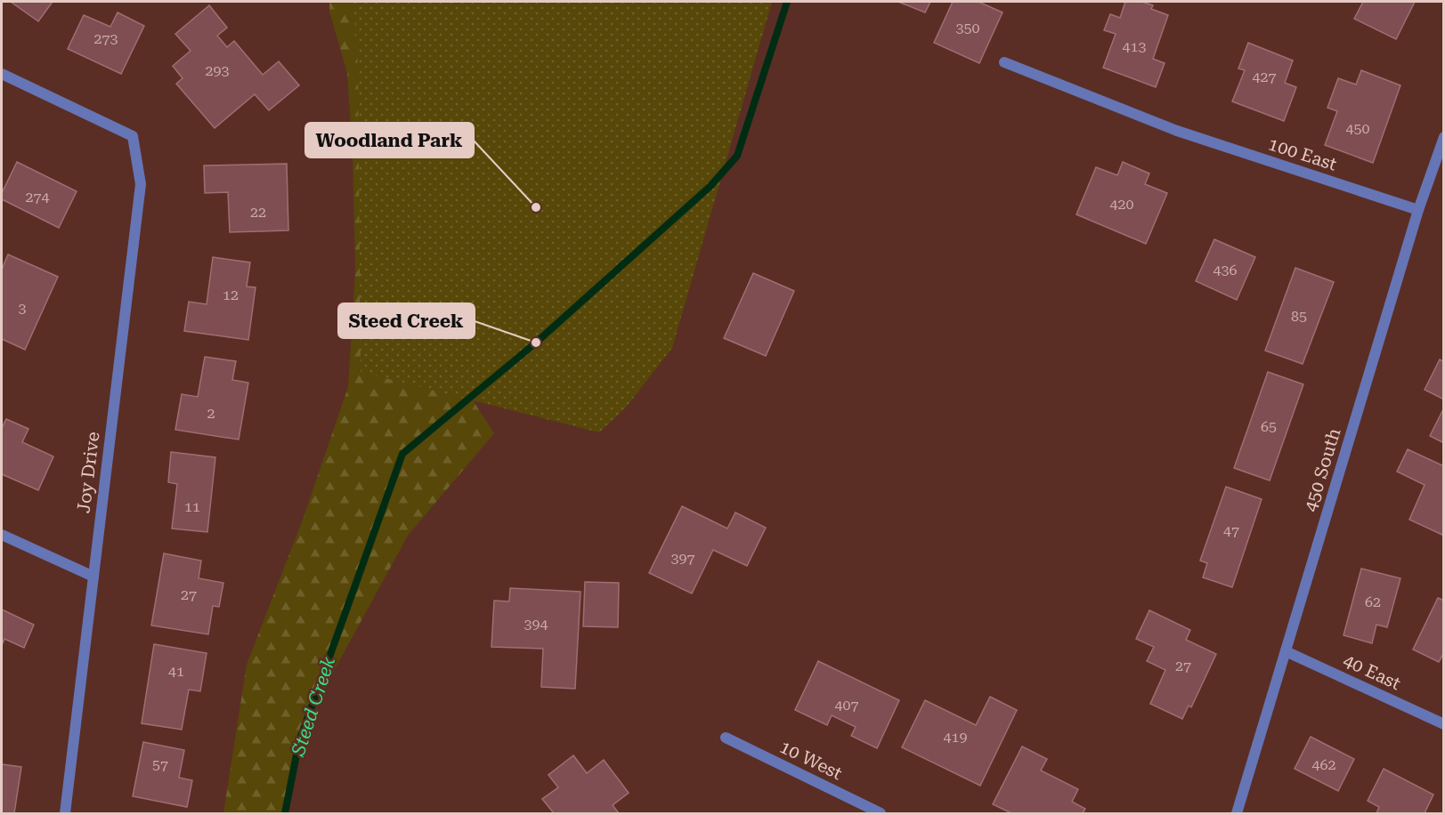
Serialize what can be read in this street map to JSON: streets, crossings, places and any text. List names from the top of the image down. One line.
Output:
{"streets":{"street":["100 East","450 South","Joy Drive","40 East","10 West"]},"crossings":[["100 East","450 South"],["450 South","40 East"]],"water":["Steed Creek"],"places":["Woodland Park","Steed Creek"],"house_numbers":["350","273","413","293","427","450","274","420","22","436","12","3","85","2","65","11","47","397","27","62","394","27","41","407","419","57","462"]}
